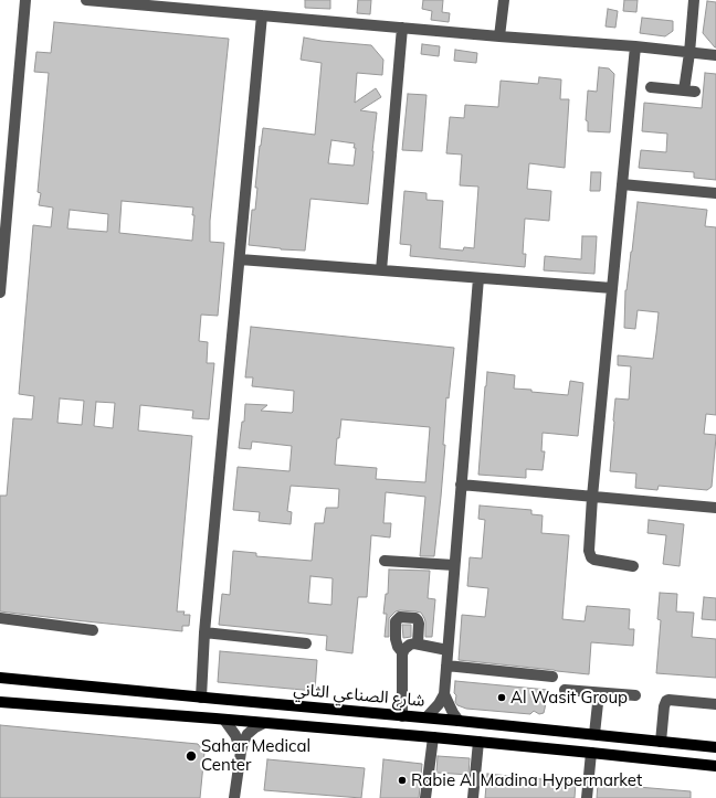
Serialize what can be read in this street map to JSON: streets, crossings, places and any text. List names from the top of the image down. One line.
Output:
{"streets":{"main road":["شارع الصناعي الثاني"]},"places":["Al Wasit Group","Sahar Medical Center","Rabie Al Madina Hypermarket"]}
